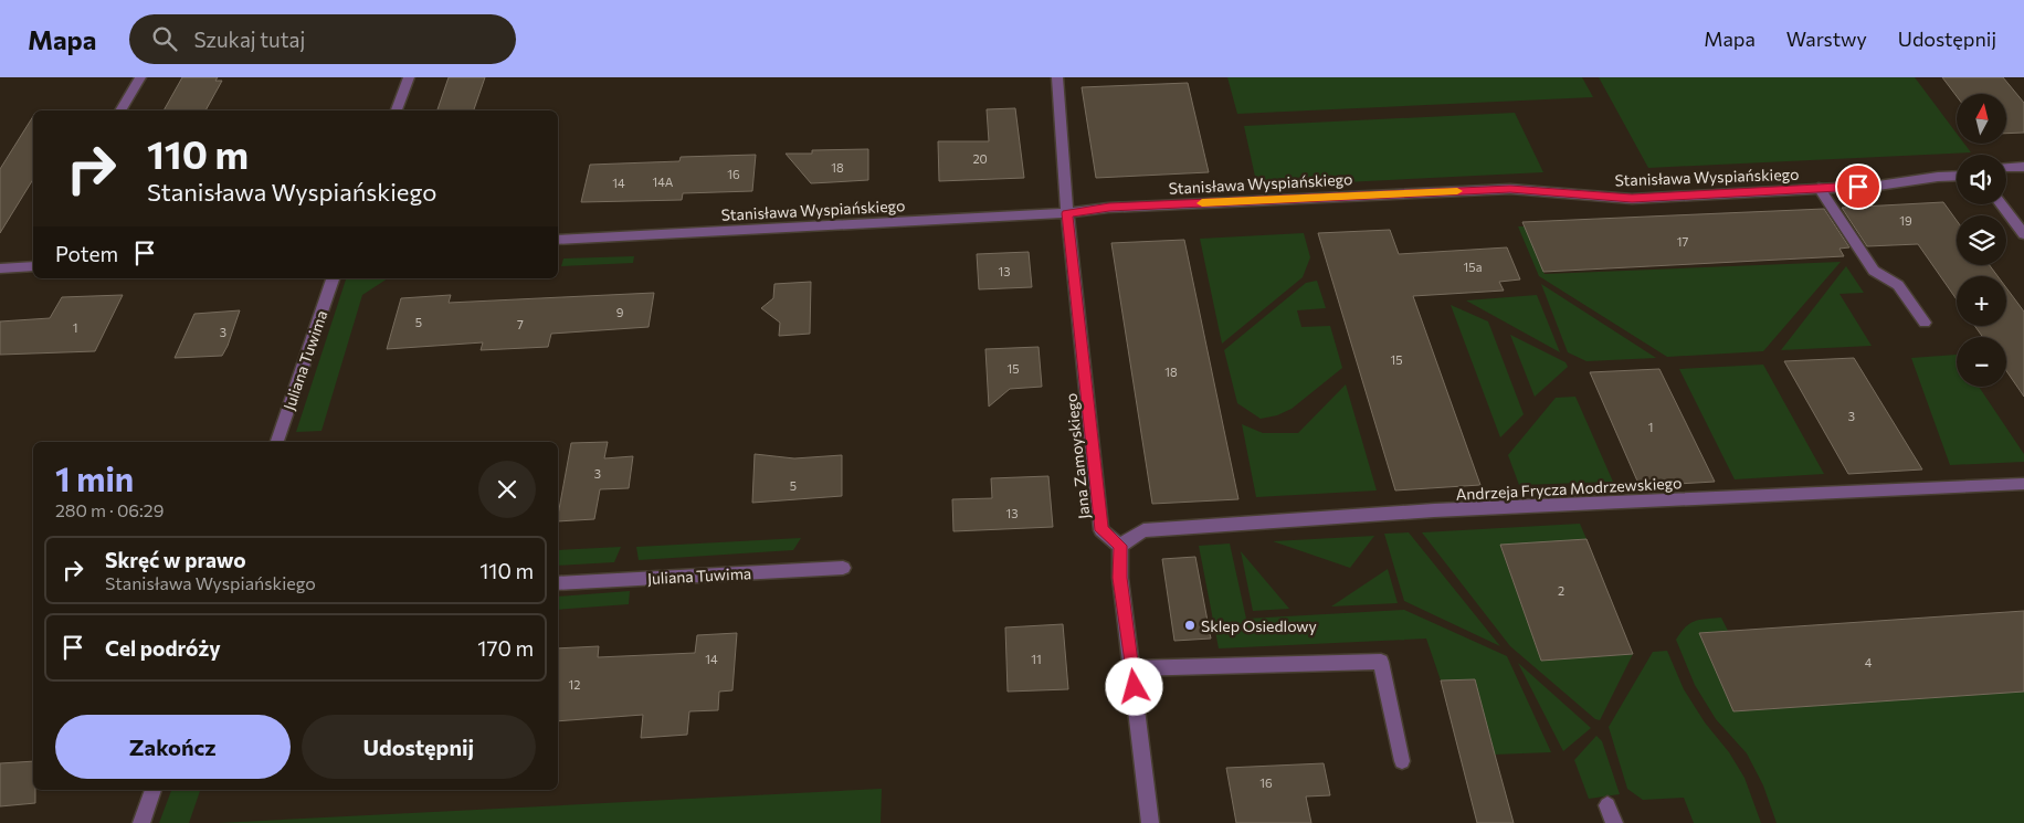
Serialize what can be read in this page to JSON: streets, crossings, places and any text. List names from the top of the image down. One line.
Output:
{"streets":{"street":["Stanisława Wyspiańskiego","Juliana Tuwima","Jana Zamoyskiego","Andrzeja Frycza Modrzewskiego"]},"crossings":[["Stanisława Wyspiańskiego","Jana Zamoyskiego"],["Jana Zamoyskiego","Andrzeja Frycza Modrzewskiego"]],"places":["Sklep Osiedlowy"],"house_numbers":["20","18","16","14A","14","19","17","15a","13","9","5","7","1","3","15","15","18","3","1","3","5","13","2","14","11","4","12","16"],"north":"top","page":{"header":"Mapa","search":"Szukaj tutaj","nav":["Mapa","Warstwy","Udostępnij"],"map_buttons":["+","−"],"turn":["110 m","Stanisława Wyspiańskiego"],"then":"Potem","heading":["1 min","280 m · 06:29"],"list":[{"name":"Skręć w prawo","note":"Stanisława Wyspiańskiego","value":"110 m"},{"name":"Cel podróży","value":"170 m"}],"buttons":["Zakończ","Udostępnij"]}}
